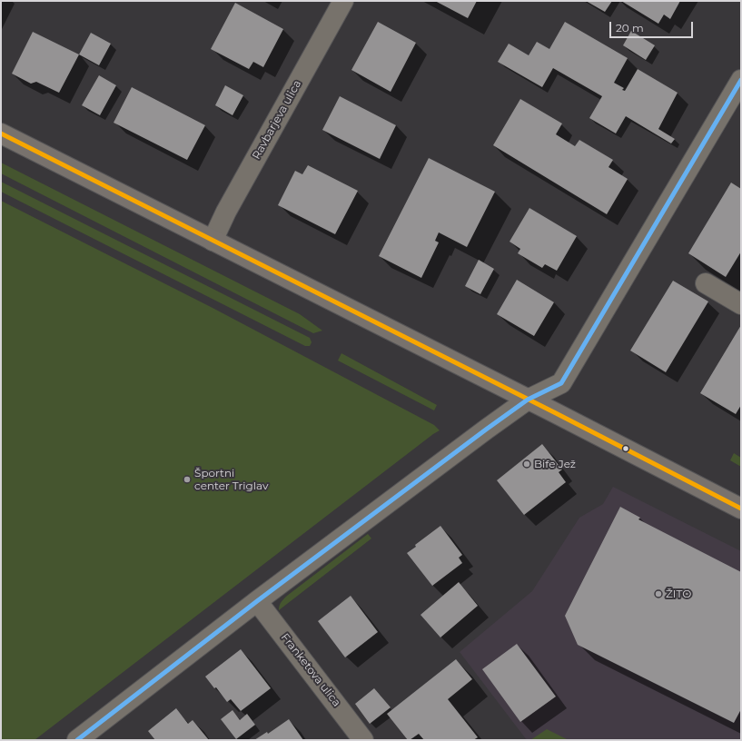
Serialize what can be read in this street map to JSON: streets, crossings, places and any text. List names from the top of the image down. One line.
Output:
{"streets":{"street":["Ravbarjeva ulica","Franketova ulica"]},"places":["Bife Jež","Športni center Triglav","ŽITO"],"scale_bar":"20 m"}
